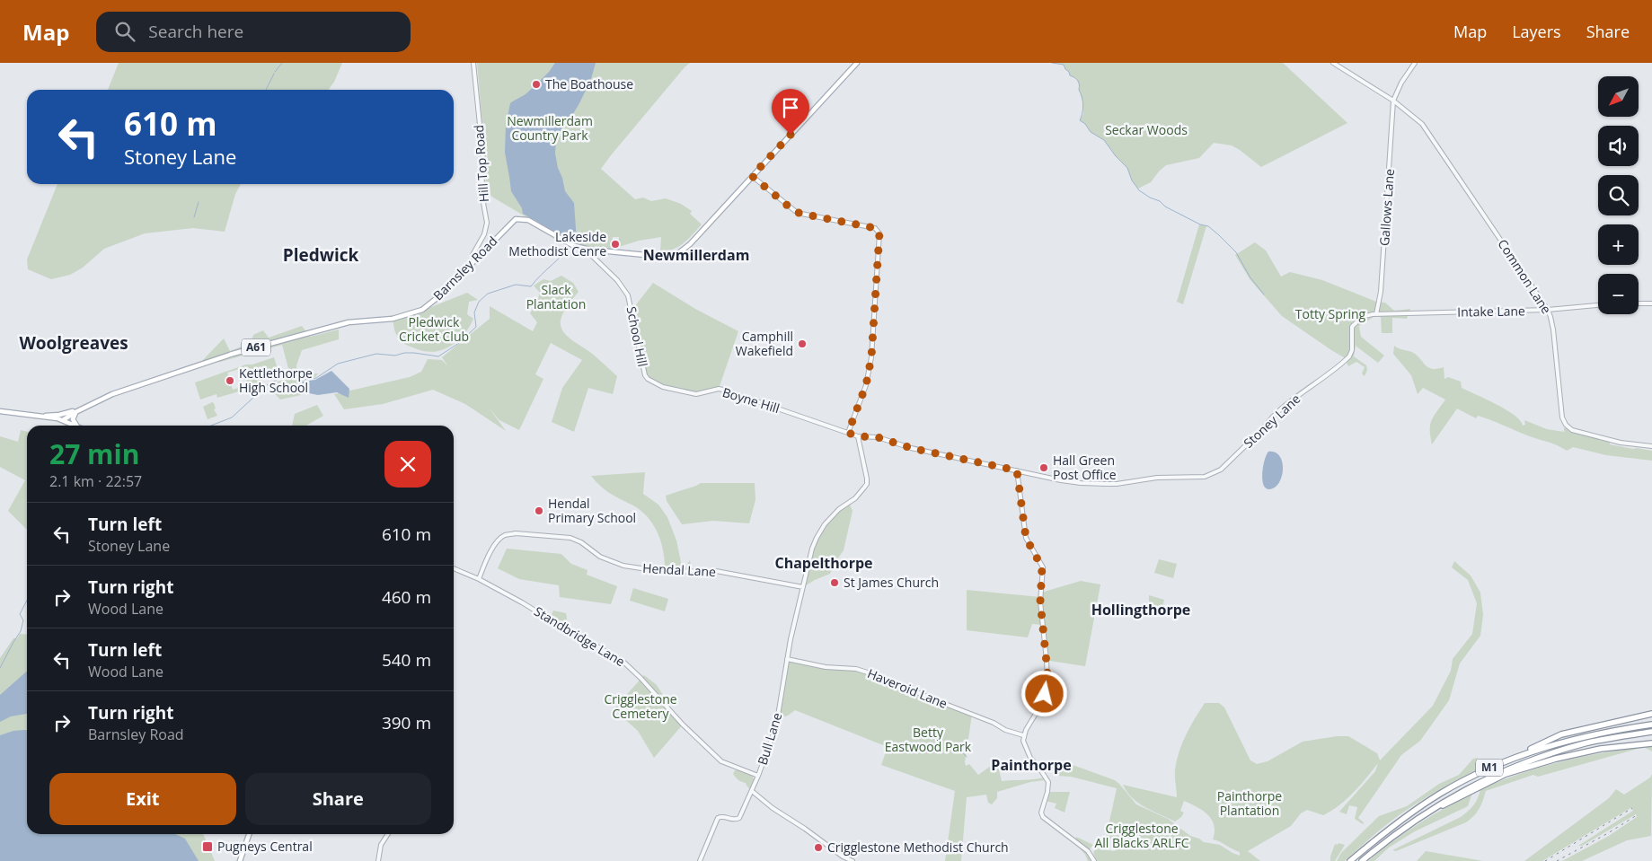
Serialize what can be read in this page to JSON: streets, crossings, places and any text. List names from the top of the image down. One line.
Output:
{"streets":{"highway":["M1"],"main road":["Barnsley Road","A61"],"street":["Hill Top Road","Gallows Lane","Common Lane","Intake Lane","School Hill","Boyne Hill","Stoney Lane","Hendal Lane","Standbridge Lane","Haveroid Lane","Bull Lane"]},"crossings":[["Hill Top Road","Barnsley Road"],["Gallows Lane","Common Lane"],["Gallows Lane","Intake Lane"],["Gallows Lane","Stoney Lane"],["Barnsley Road","School Hill"],["Barnsley Road","A61"],["Common Lane","Intake Lane"],["Intake Lane","Stoney Lane"],["School Hill","Boyne Hill"],["Boyne Hill","Stoney Lane"],["Stoney Lane","Bull Lane"],["Hendal Lane","Standbridge Lane"],["Hendal Lane","Bull Lane"],["Standbridge Lane","Bull Lane"],["Haveroid Lane","Bull Lane"]],"districts":["Pledwick","Newmillerdam","Woolgreaves","Chapelthorpe","Hollingthorpe","Painthorpe"],"parks":["Newmillerdam Country Park","Seckar Woods","Slack Plantation","Totty Spring","Pledwick Cricket Club","Crigglestone Cemetery","Betty Eastwood Park","Painthorpe Plantation","Crigglestone All Blacks ARLFC"],"places":{"other":["The Boathouse","Lakeside Methodist Cenre","Camphill Wakefield","Kettlethorpe High School","Hall Green Post Office","Hendal Primary School","St James Church","Crigglestone Methodist Church"],"transit":["Pugneys Central"]},"north":"bottom left","page":{"header":"Map","search":"Search here","nav":["Map","Layers","Share"],"map_buttons":["+","−"],"turn":["610 m","Stoney Lane"],"heading":["27 min","2.1 km · 22:57"],"list":[{"name":"Turn left","note":"Stoney Lane","value":"610 m"},{"name":"Turn right","note":"Wood Lane","value":"460 m"},{"name":"Turn left","note":"Wood Lane","value":"540 m"},{"name":"Turn right","note":"Barnsley Road","value":"390 m"}],"buttons":["Exit","Share"]}}
